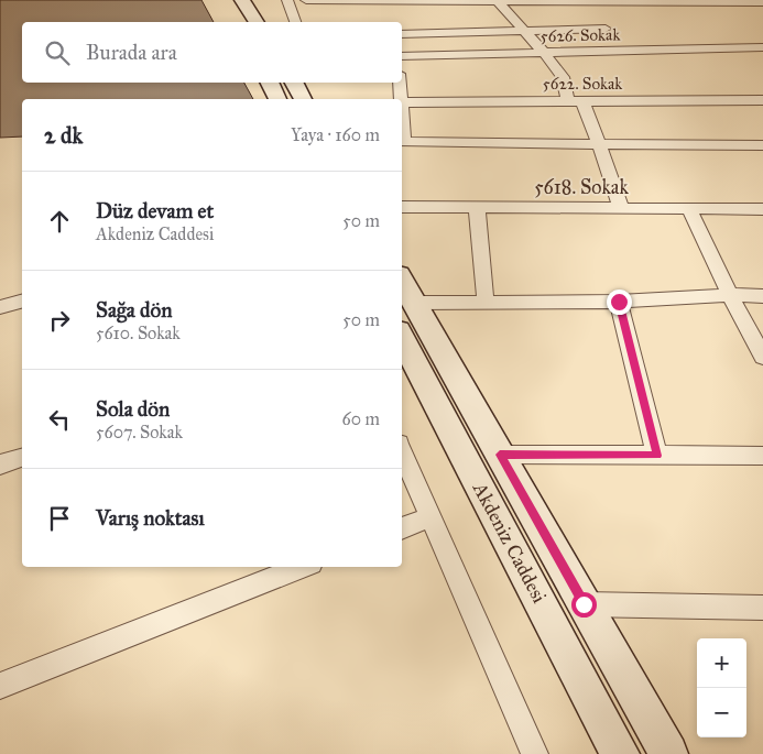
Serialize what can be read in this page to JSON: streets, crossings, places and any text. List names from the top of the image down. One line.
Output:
{"streets":{"main road":["Akdeniz Caddesi"],"street":["5626. Sokak","5622. Sokak","5618. Sokak"]},"page":{"search":"Burada ara","heading":["2 dk","Yaya · 160 m"],"list":[["Düz devam et","Akdeniz Caddesi","50 m"],["Sağa dön","5610. Sokak","50 m"],["Sola dön","5607. Sokak","60 m"],"Varış noktası"],"map_buttons":["+","−"]}}
